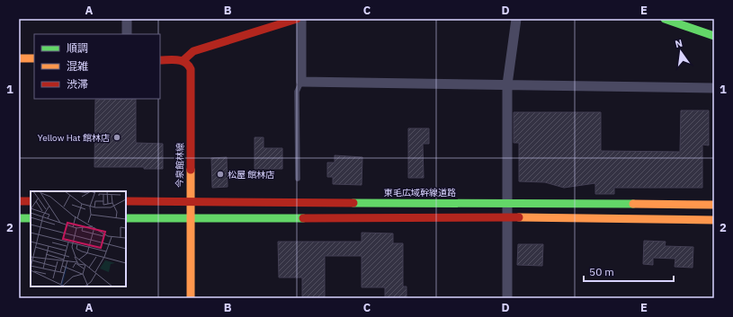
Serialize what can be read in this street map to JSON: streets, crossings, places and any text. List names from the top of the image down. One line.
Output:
{"streets":{"main road":["今泉館林線","東毛広域幹線道路"]},"crossings":[["今泉館林線","東毛広域幹線道路"]],"places":["Yellow Hat 館林店","松屋 館林店"],"legend":["順調","混雑","渋滞"],"scale_bar":"50 m","north":"top","grid":{"columns":["A","B","C","D","E"],"rows":["1","2"]}}
